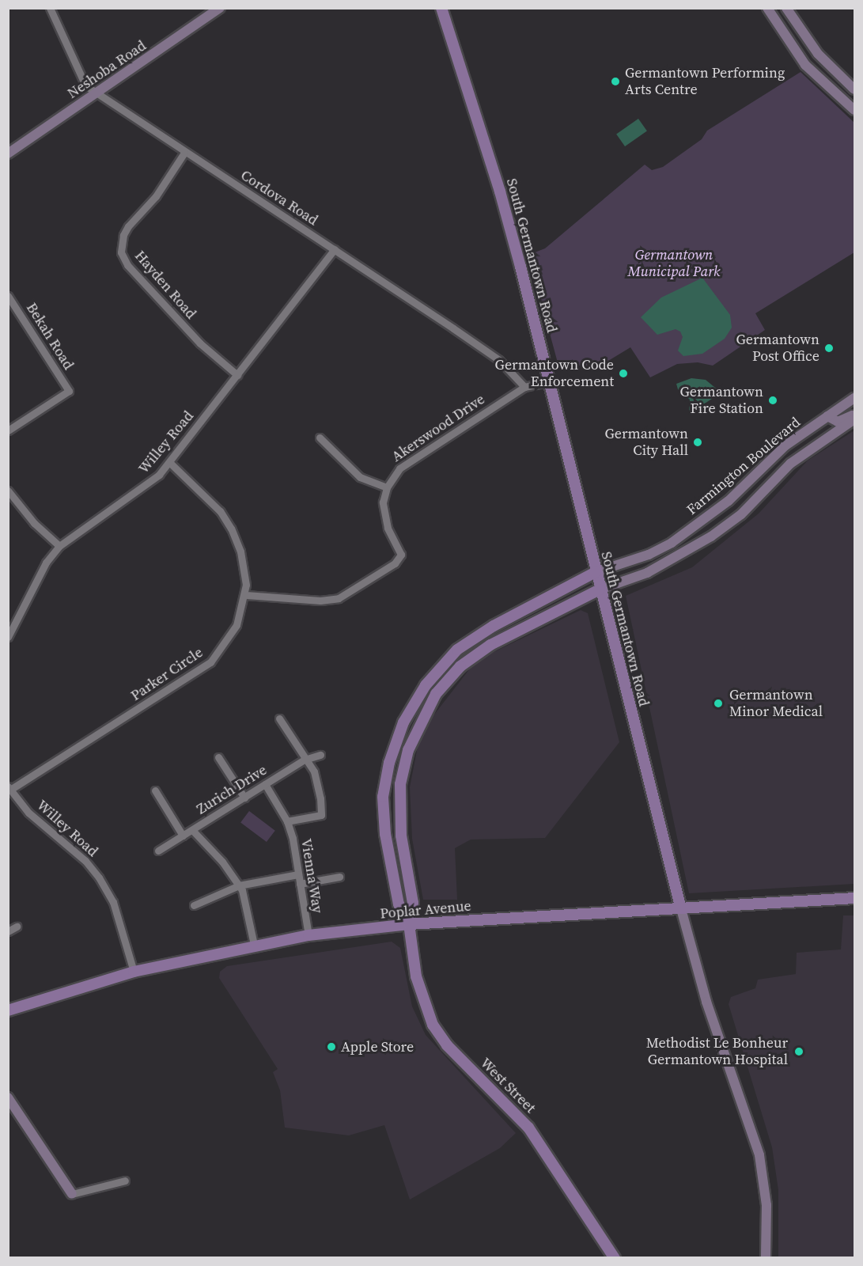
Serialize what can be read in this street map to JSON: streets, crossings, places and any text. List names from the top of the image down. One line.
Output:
{"streets":{"main road":["South Germantown Road","Poplar Avenue","West Street"],"street":["Neshoba Road","Cordova Road","Hayden Road","Bekah Road","Akerswood Drive","Willey Road","Farmington Boulevard","Parker Circle","Zurich Drive","Vienna Way"]},"crossings":[["Neshoba Road","Cordova Road"],["Cordova Road","Hayden Road"],["Cordova Road","Akerswood Drive"],["Cordova Road","Willey Road"],["South Germantown Road","Akerswood Drive"],["South Germantown Road","Farmington Boulevard"],["South Germantown Road","Poplar Avenue"],["Hayden Road","Willey Road"],["Akerswood Drive","Parker Circle"],["Willey Road","Parker Circle"],["Willey Road","Poplar Avenue"],["Zurich Drive","Vienna Way"],["Vienna Way","Poplar Avenue"],["Poplar Avenue","West Street"]],"parks":["Germantown Municipal Park"],"places":["Germantown Performing Arts Centre","Germantown Post Office","Germantown Code Enforcement","Germantown Fire Station","Germantown City Hall","Germantown Minor Medical","Apple Store","Methodist Le Bonheur Germantown Hospital"]}
